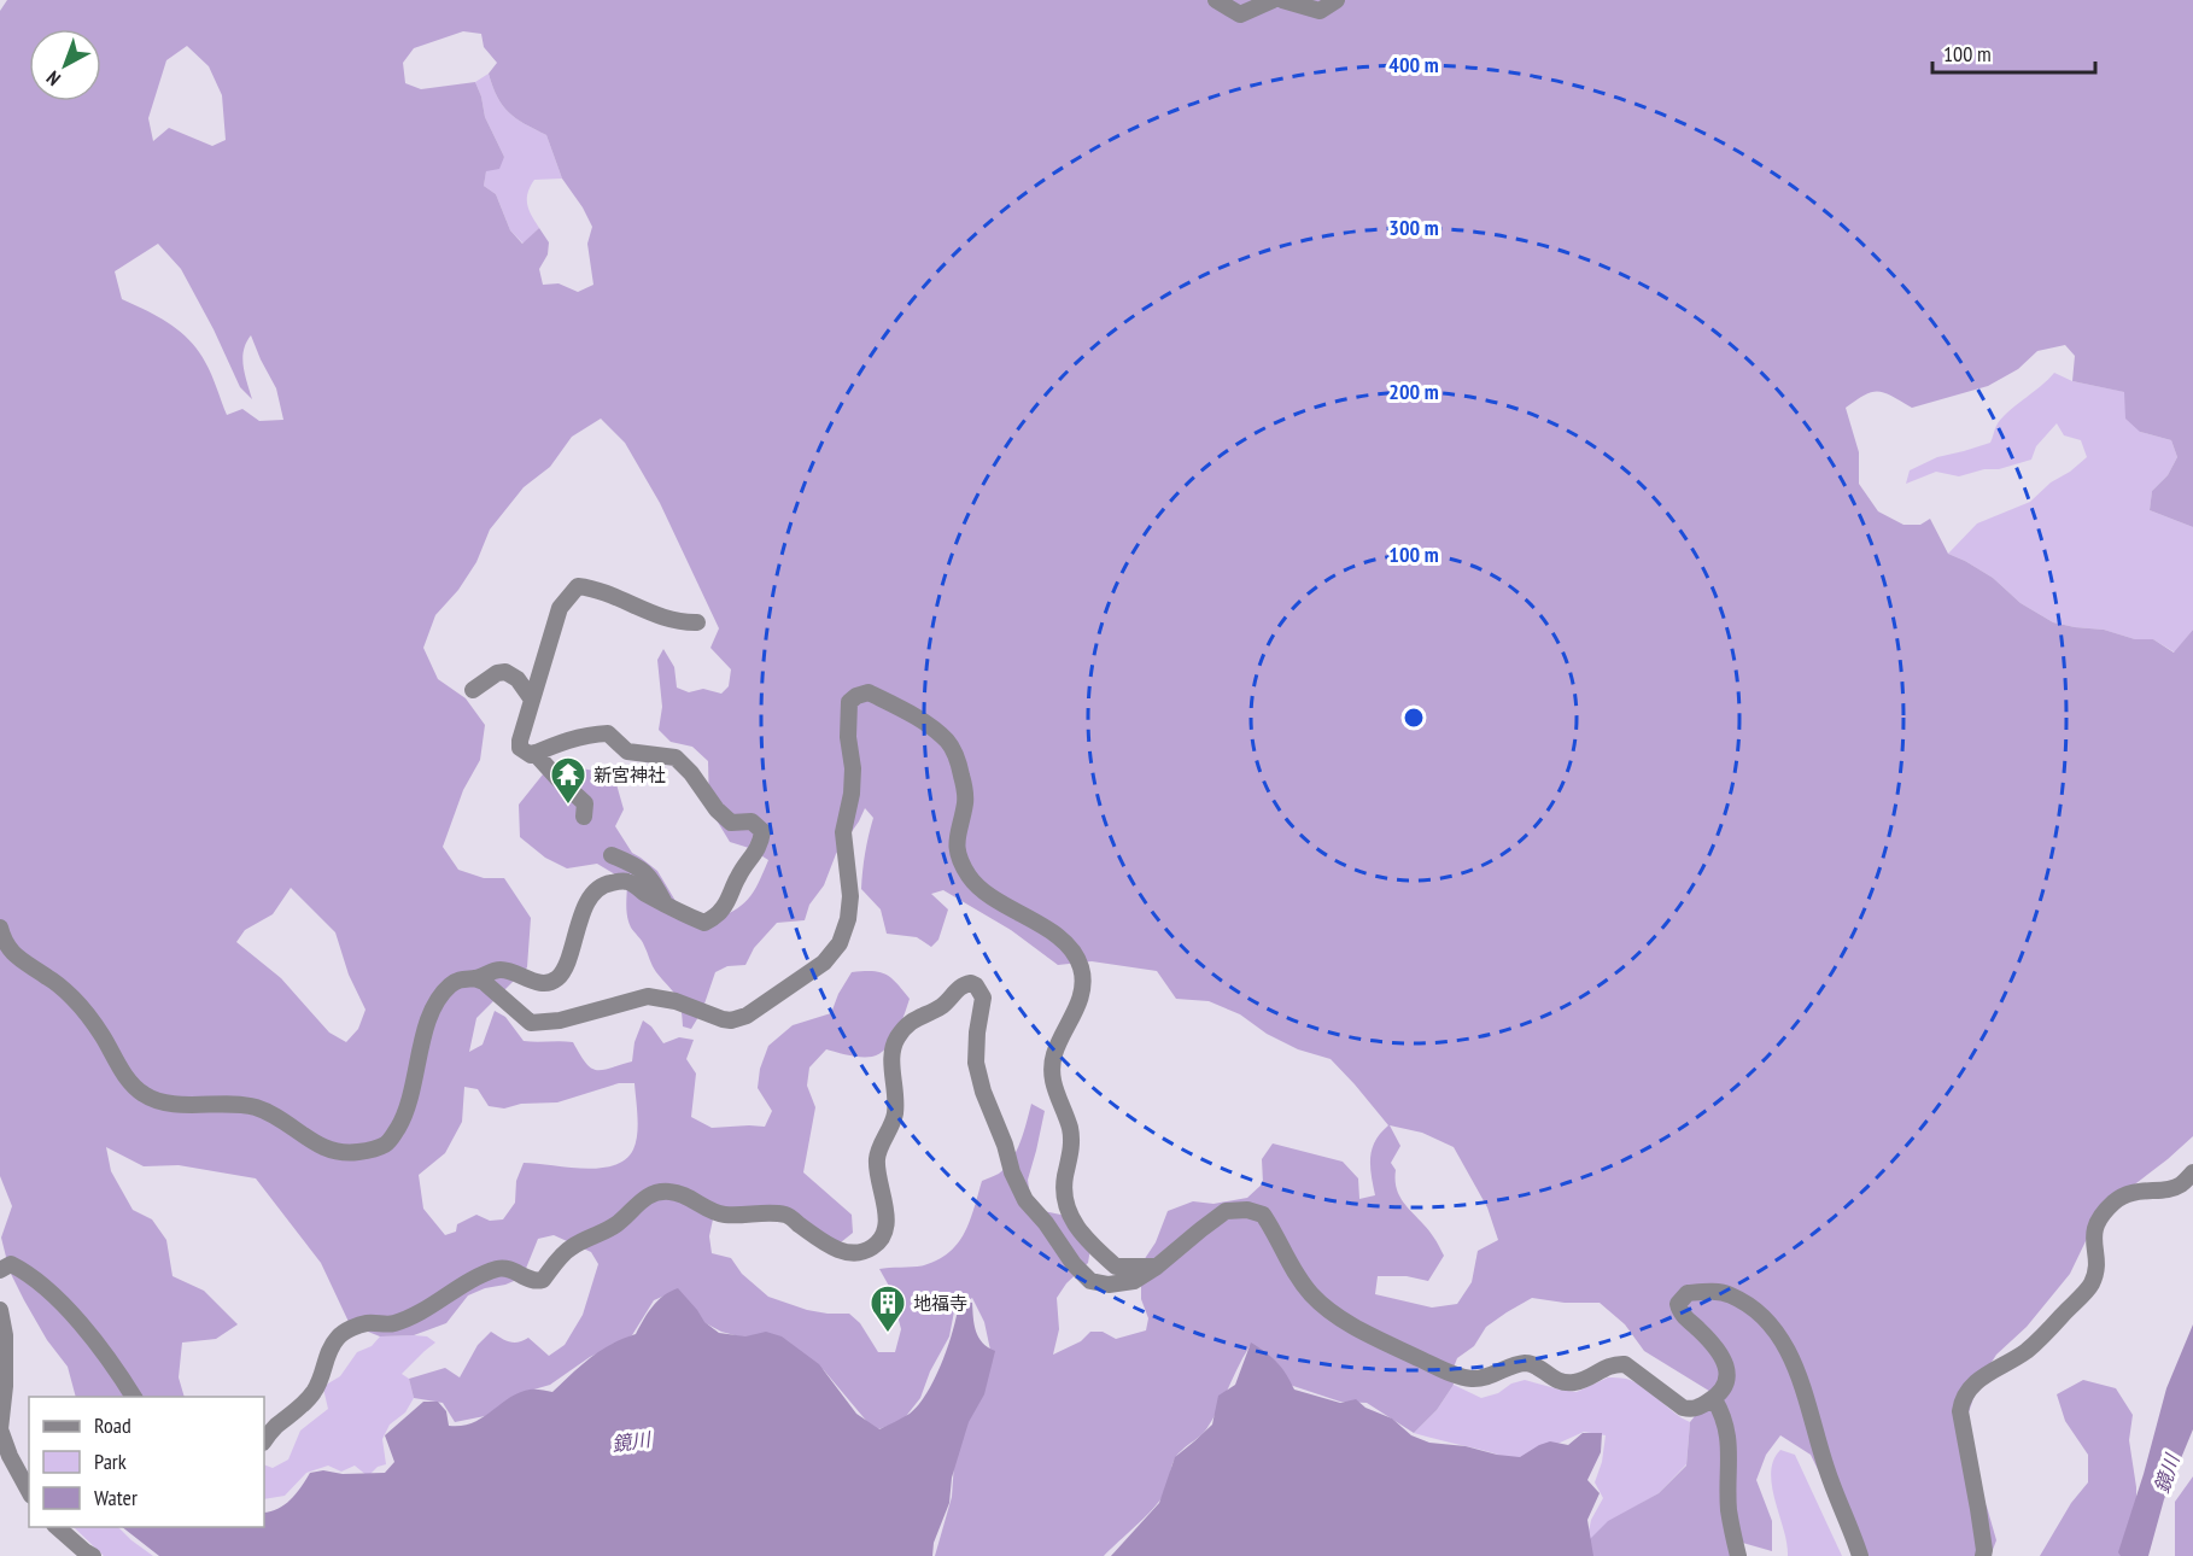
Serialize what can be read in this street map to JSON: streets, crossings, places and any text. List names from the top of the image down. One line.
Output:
{"water":["鏡川"],"places":{"temple":["新宮神社"],"building":["地福寺"]},"legend":["Road","Park","Water"],"scale_bar":"100 m","north":"bottom left","rings":["400 m","300 m","200 m","100 m"]}
